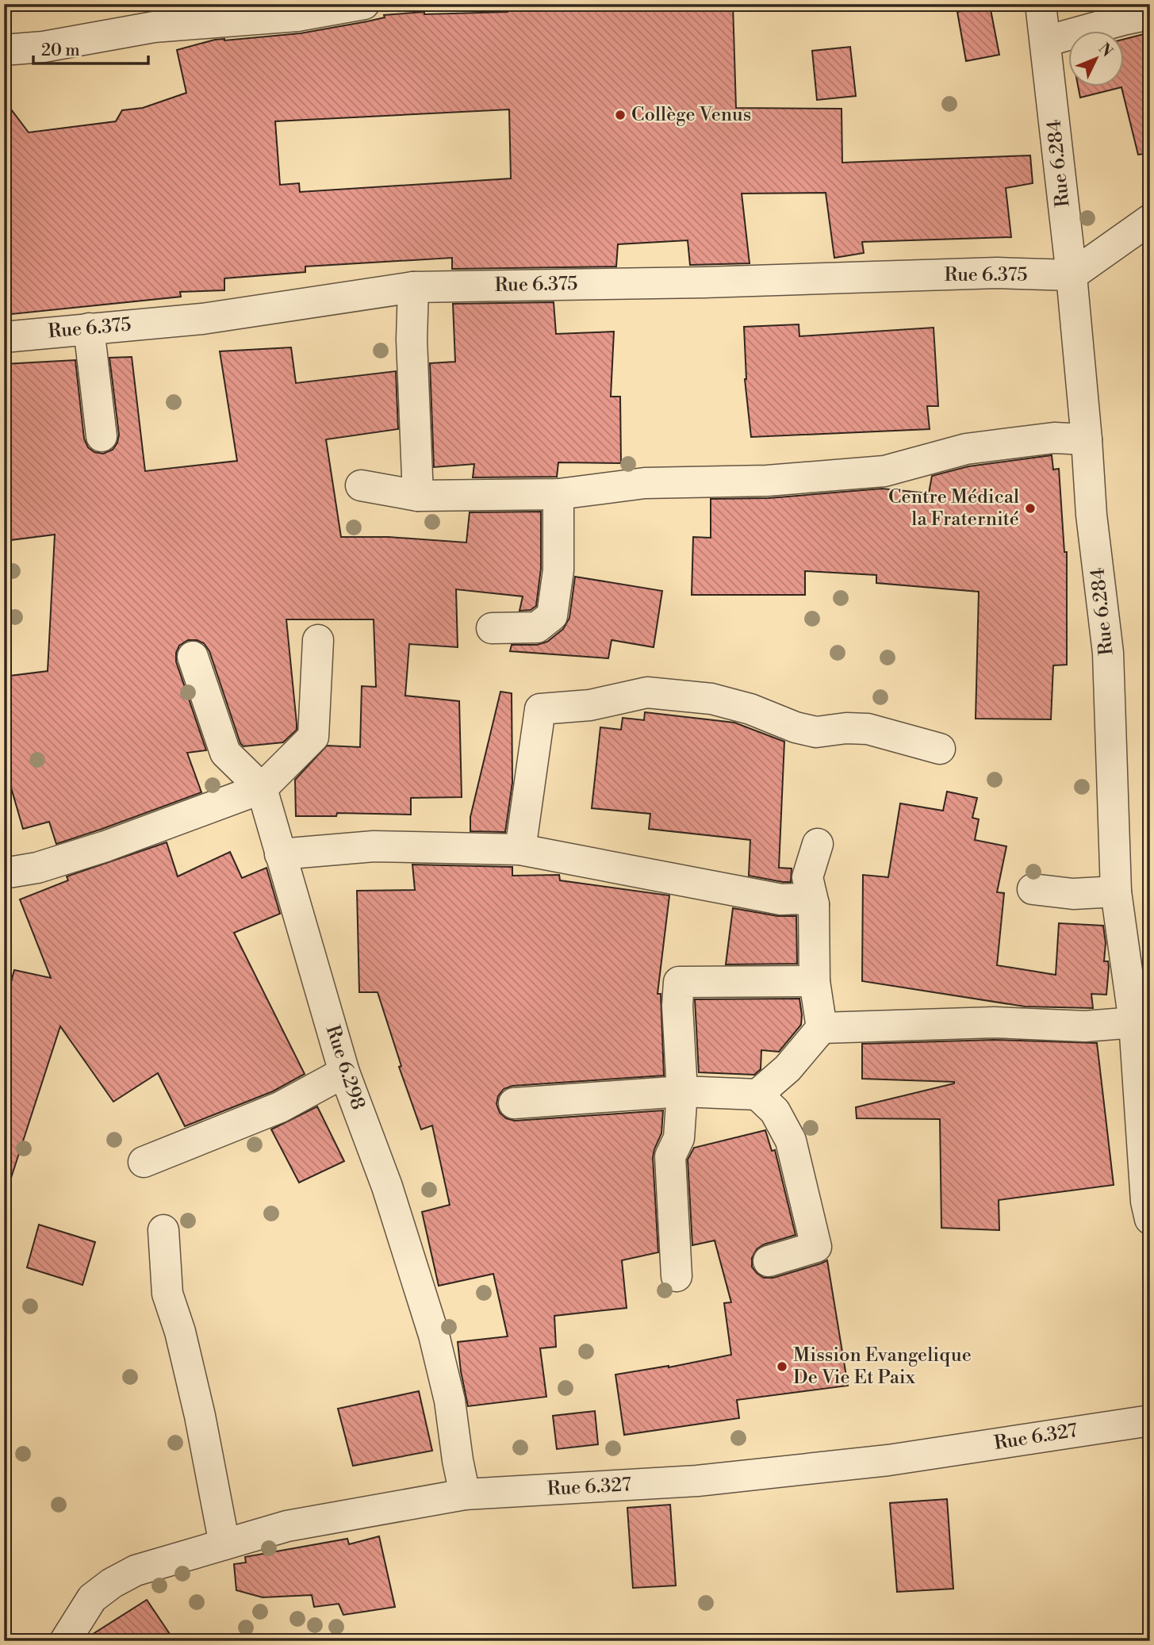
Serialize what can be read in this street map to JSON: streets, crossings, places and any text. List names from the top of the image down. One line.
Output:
{"streets":{"street":["Rue 6.284","Rue 6.375","Rue 6.298","Rue 6.327"]},"crossings":[["Rue 6.284","Rue 6.375"],["Rue 6.298","Rue 6.327"]],"places":["Collège Venus","Centre Médical la Fraternité","Mission Evangelique De Vie Et Paix"],"scale_bar":"20 m","north":"top right"}
